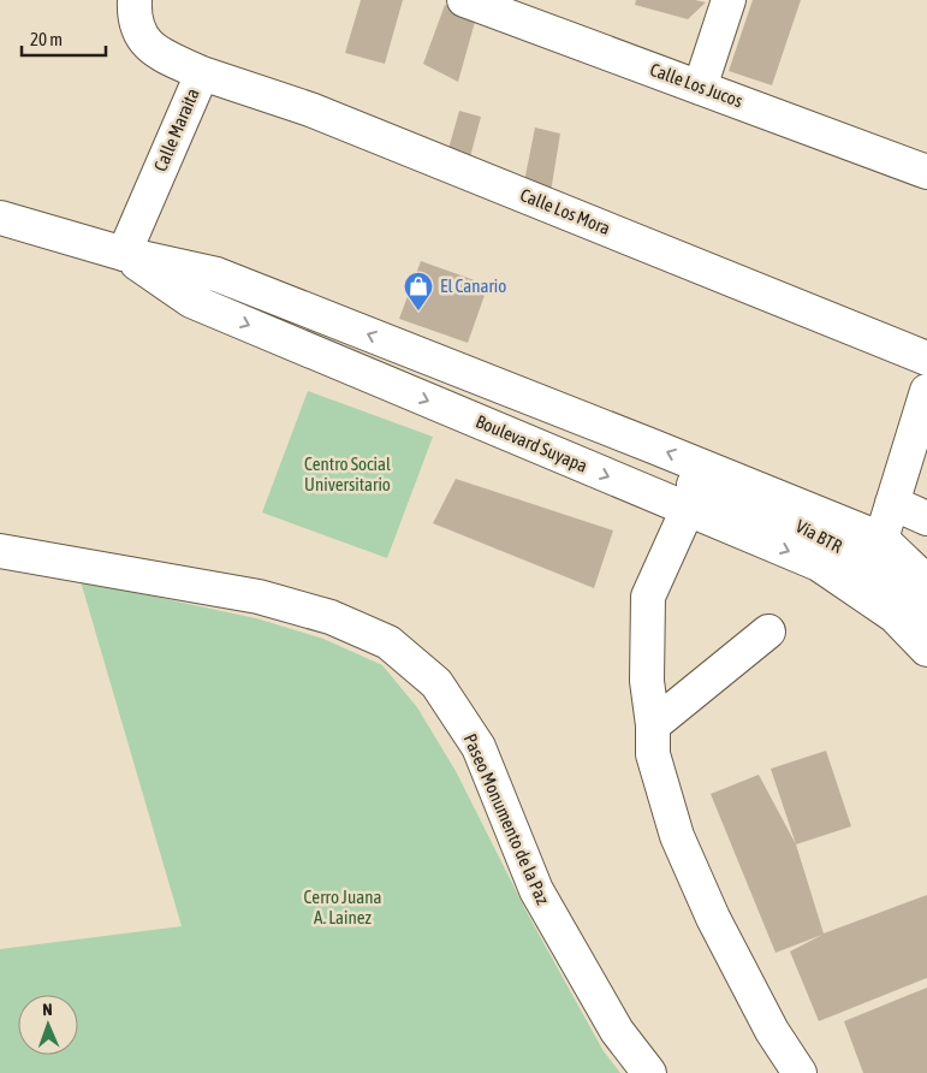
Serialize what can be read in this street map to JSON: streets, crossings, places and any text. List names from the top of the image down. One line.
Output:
{"streets":{"street":["Calle Los Jucos","Calle Maraita","Calle Los Mora","Boulevard Suyapa","Vía BTR","Paseo Monumento de la Paz"]},"crossings":[["Calle Maraita","Calle Los Mora"],["Calle Maraita","Boulevard Suyapa"],["Boulevard Suyapa","Vía BTR"]],"parks":["Centro Social Universitario","Cerro Juana A. Lainez"],"places":{"shop":["El Canario"]},"scale_bar":"20 m","north":"top"}
